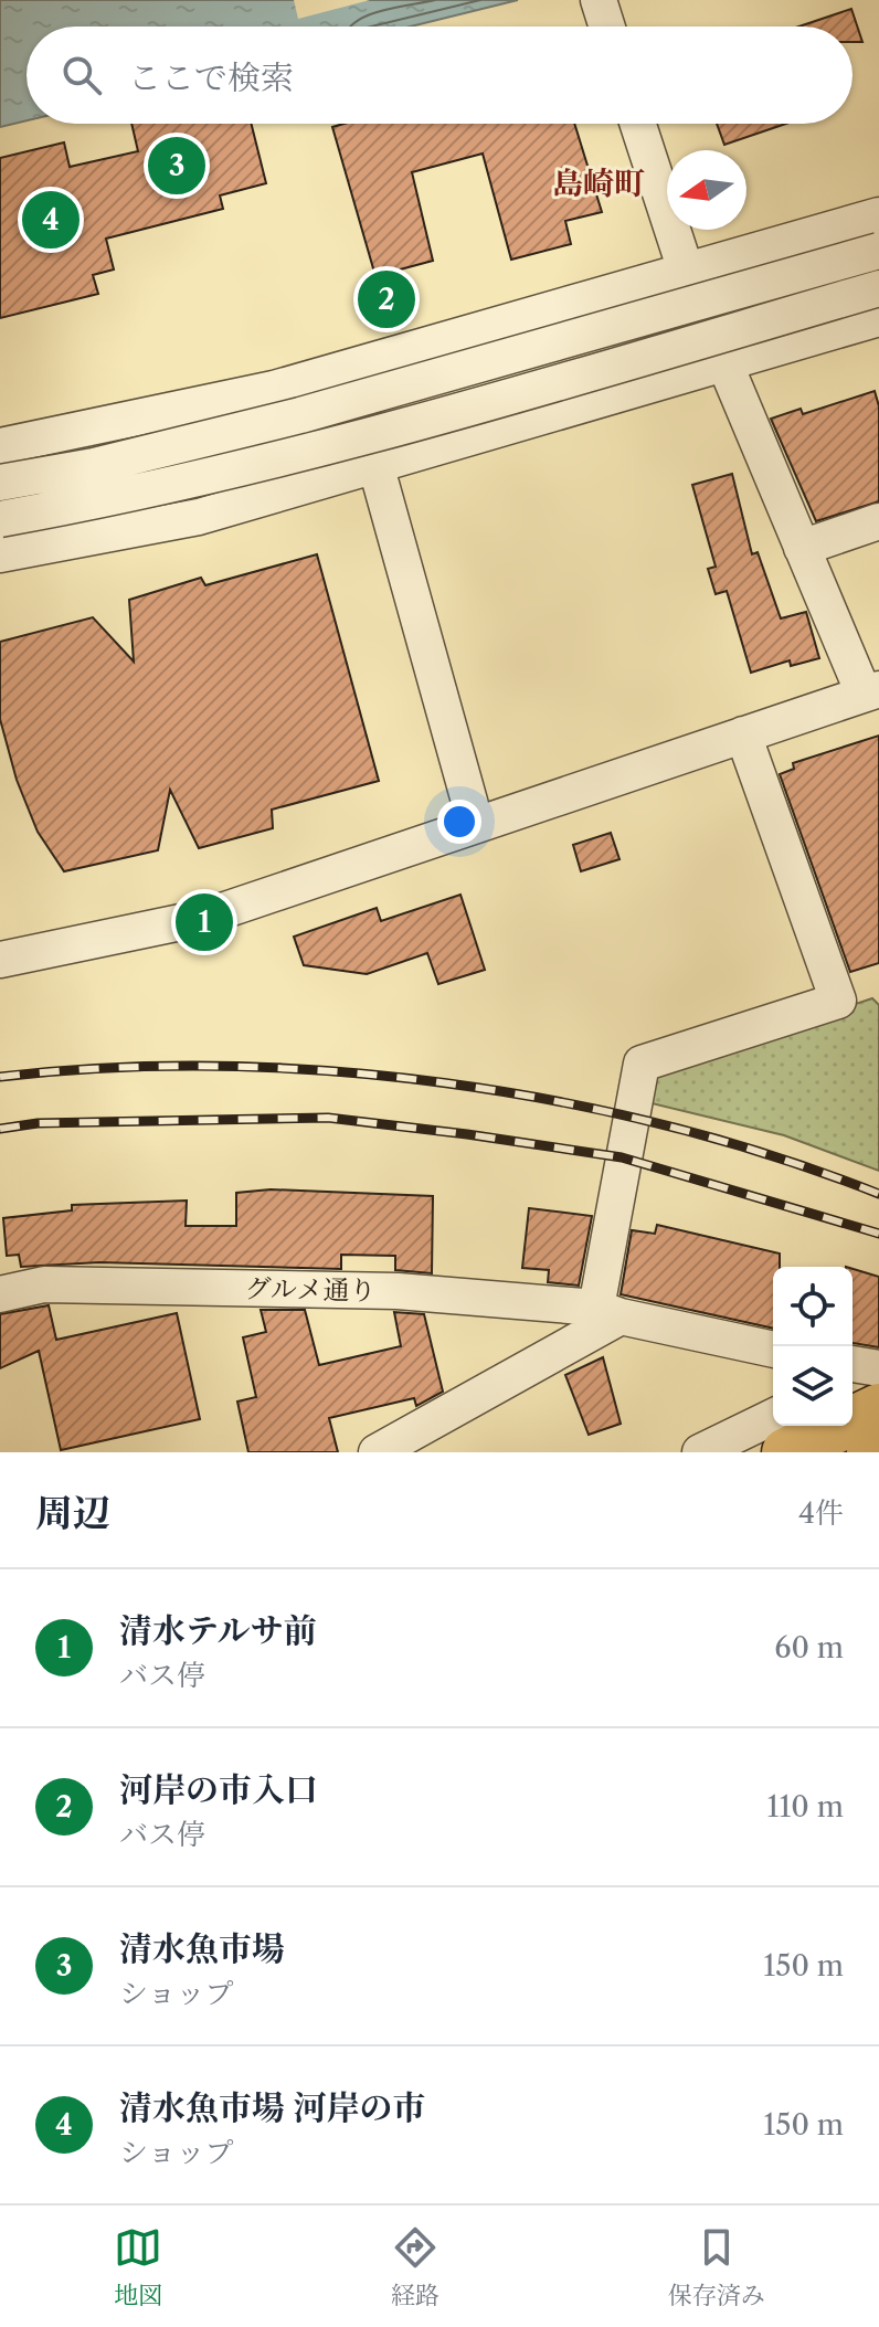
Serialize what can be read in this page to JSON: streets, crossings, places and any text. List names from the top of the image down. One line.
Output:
{"streets":{"street":["グルメ通り"]},"districts":["島崎町"],"north":"left","page":{"search":"ここで検索","pins":["3","4","2","1"],"heading":["周辺","4件"],"list":[{"mark":"1","name":"清水テルサ前","note":"バス停","value":"60 m"},{"mark":"2","name":"河岸の市入口","note":"バス停","value":"110 m"},{"mark":"3","name":"清水魚市場","note":"ショップ","value":"150 m"},{"mark":"4","name":"清水魚市場 河岸の市","note":"ショップ","value":"150 m"}],"nav":["地図","経路","保存済み"]}}
